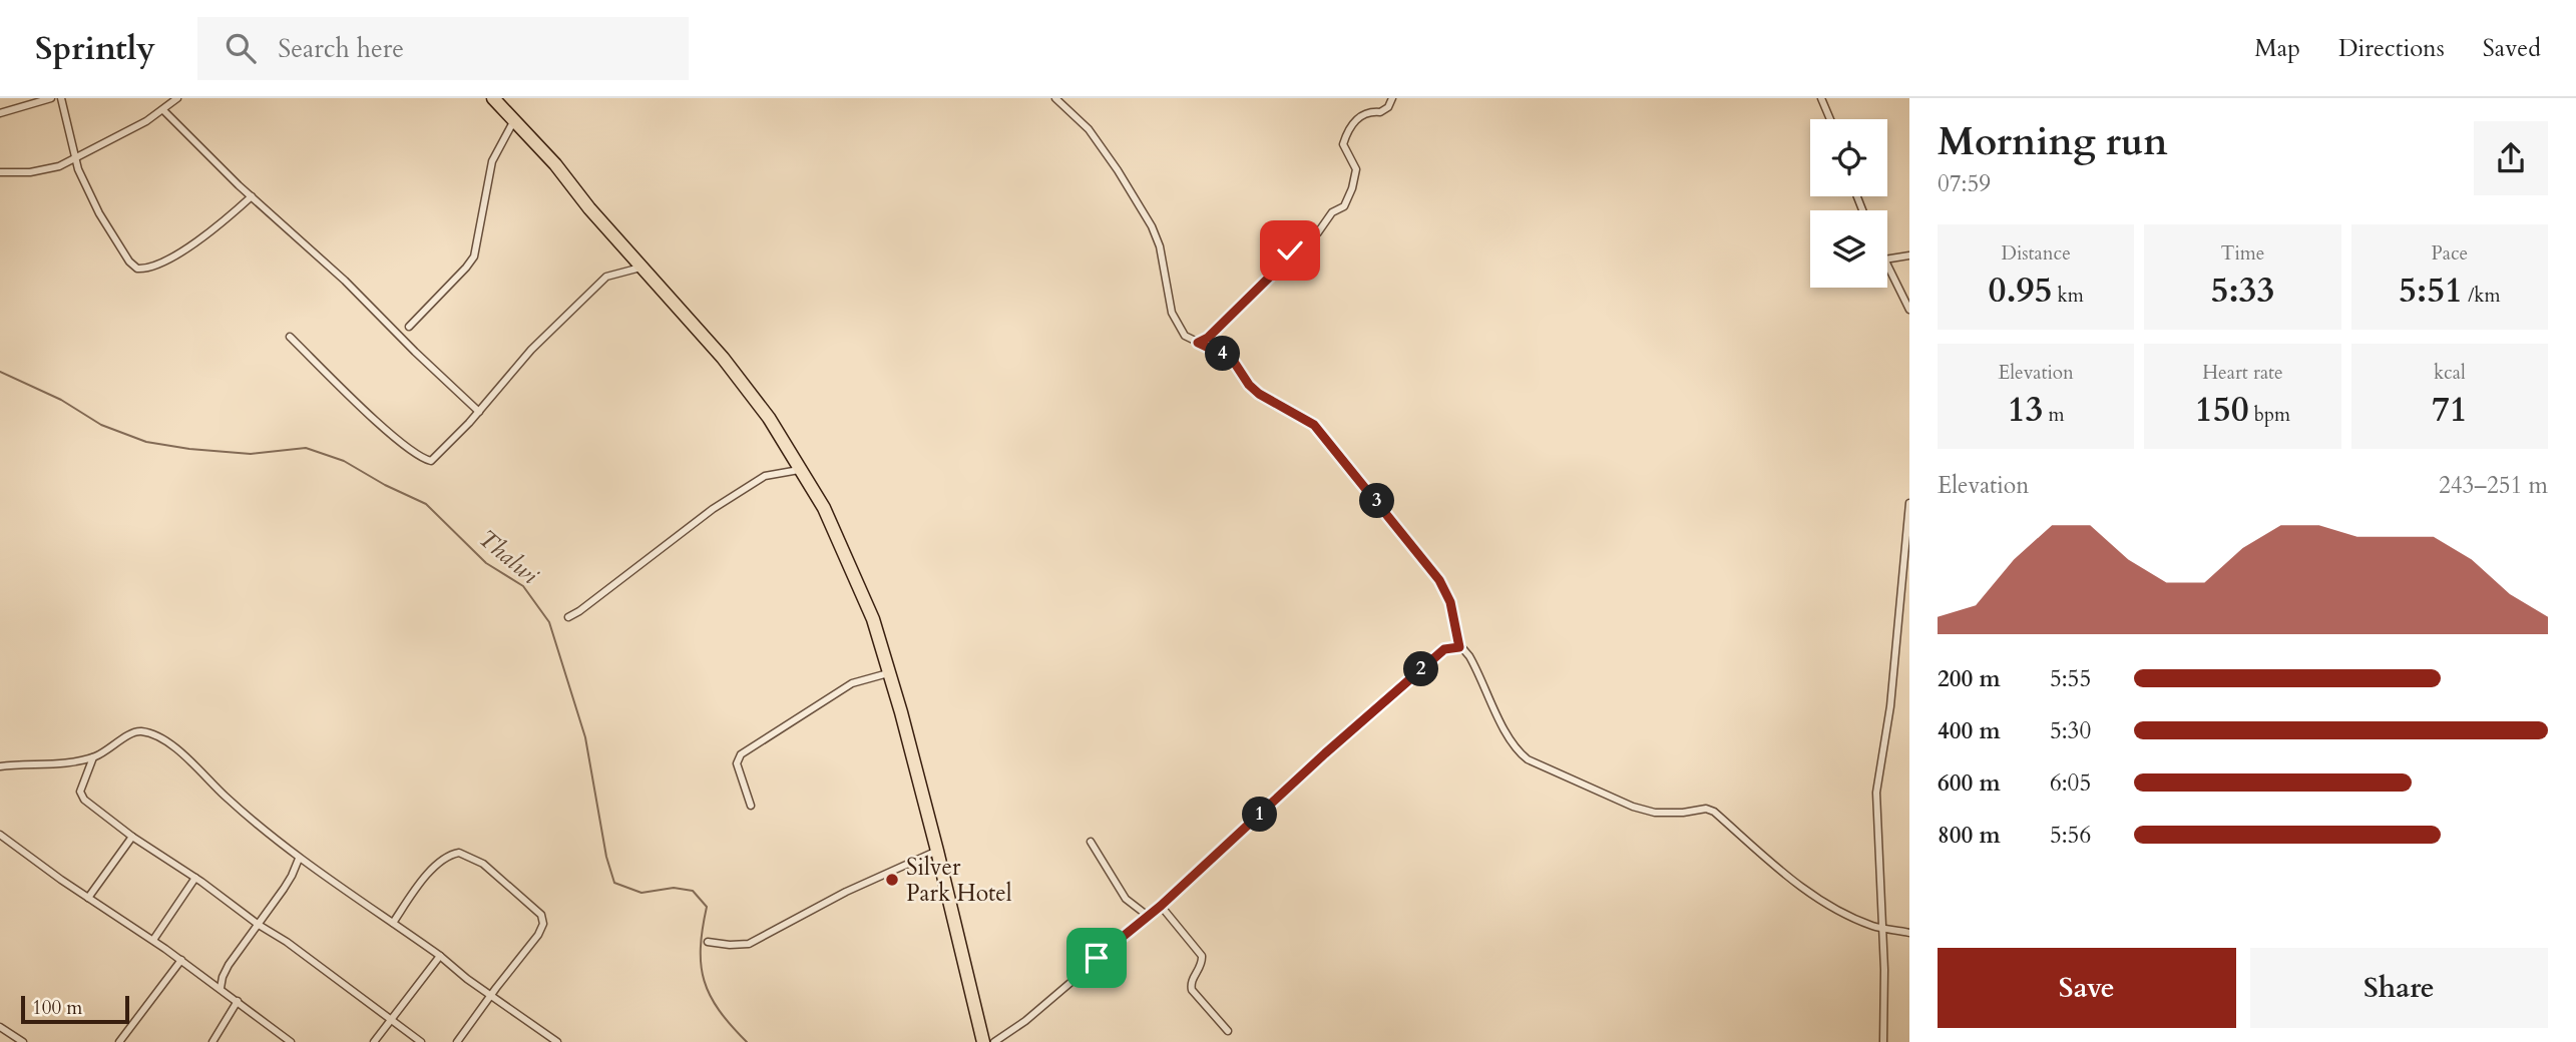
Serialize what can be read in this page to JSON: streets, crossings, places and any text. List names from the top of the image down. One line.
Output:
{"water":["Thalwi"],"places":["Silver Park Hotel"],"scale_bar":"100 m","page":{"header":"Sprintly","search":"Search here","nav":["Map","Directions","Saved"],"heading":["Morning run","07:59"],"stats":[["Distance","0.95 km"],["Time","5:33"],["Pace","5:51 /km"],["Elevation","13 m"],["Heart rate","150 bpm"],["kcal","71"]],"pins":["4","3","2","1"],"chart":["Elevation","243–251 m"],"list":[{"name":"200 m","note":"5:55"},{"name":"400 m","note":"5:30"},{"name":"600 m","note":"6:05"},{"name":"800 m","note":"5:56"}],"buttons":["Save","Share"],"scale":"100 m"}}
